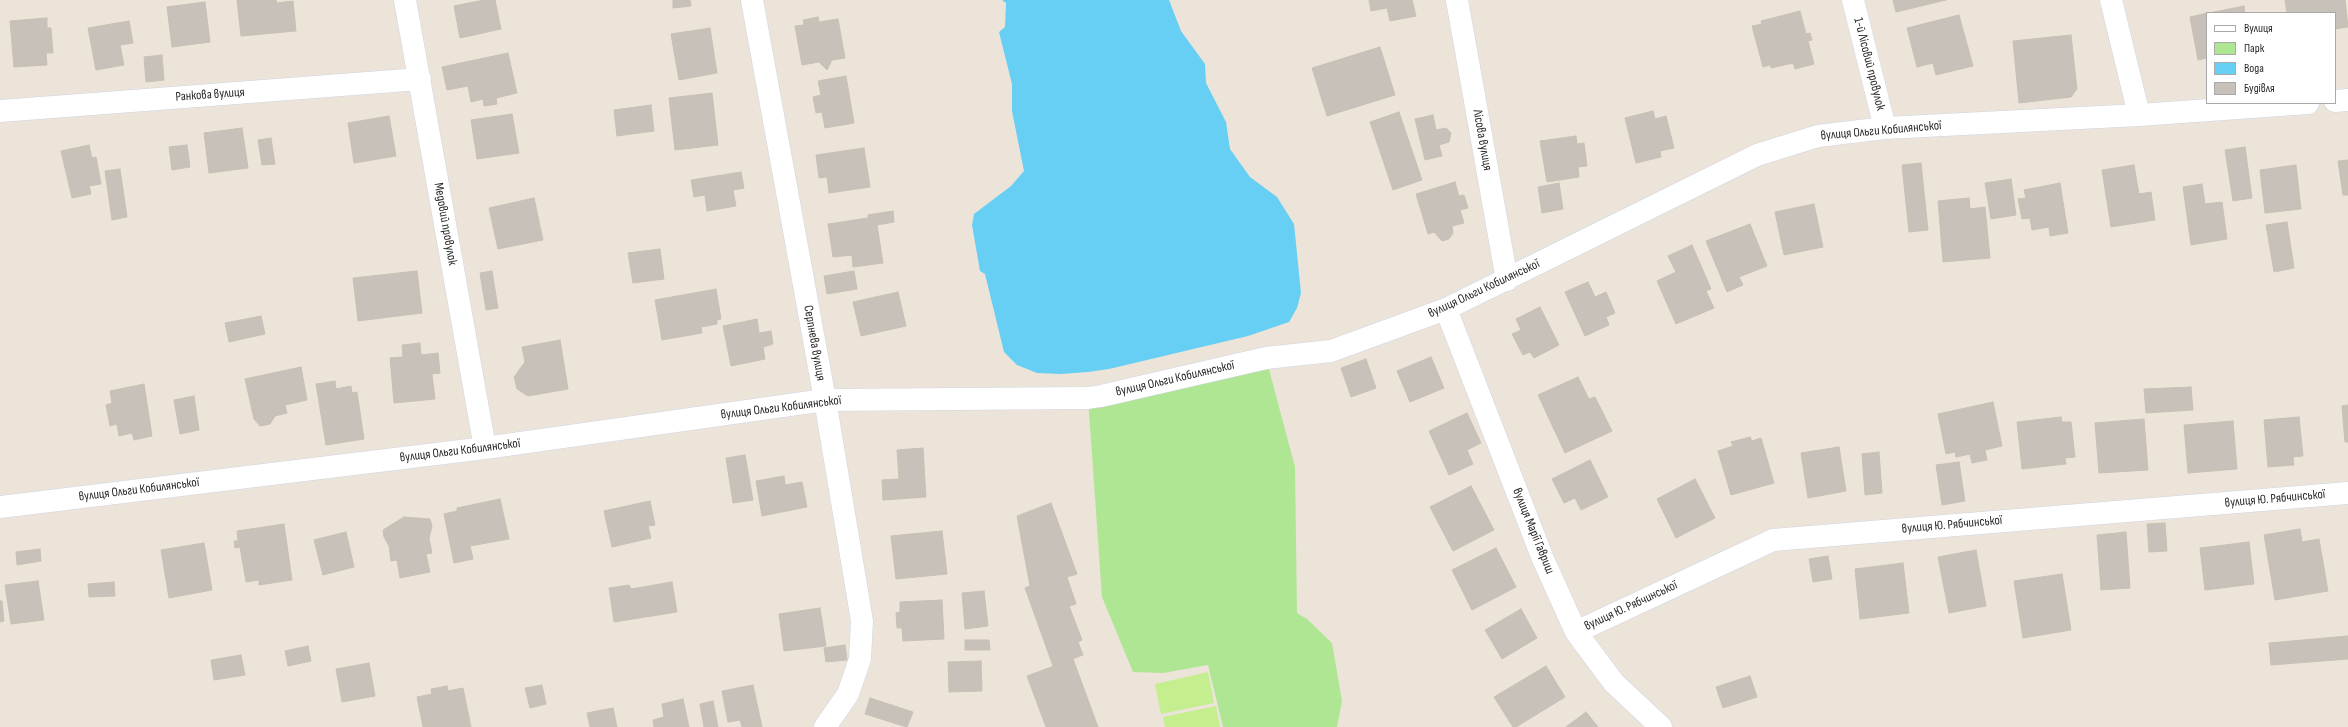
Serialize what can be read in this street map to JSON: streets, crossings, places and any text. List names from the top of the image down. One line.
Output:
{"streets":{"street":["1-й Лісовий провулок","Ранкова вулиця","вулиця Ольги Кобилянської","Лісова вулиця","Медовий провулок","Серпнева вулиця","вулиця Ю. Рябчинської","вулиця Марії Гавриш"]},"crossings":[["1-й Лісовий провулок","вулиця Ольги Кобилянської"],["Ранкова вулиця","Медовий провулок"],["вулиця Ольги Кобилянської","Лісова вулиця"],["вулиця Ольги Кобилянської","Медовий провулок"],["вулиця Ольги Кобилянської","Серпнева вулиця"],["вулиця Ольги Кобилянської","вулиця Марії Гавриш"],["вулиця Ю. Рябчинської","вулиця Марії Гавриш"]],"legend":["Вулиця","Парк","Вода","Будівля"]}
